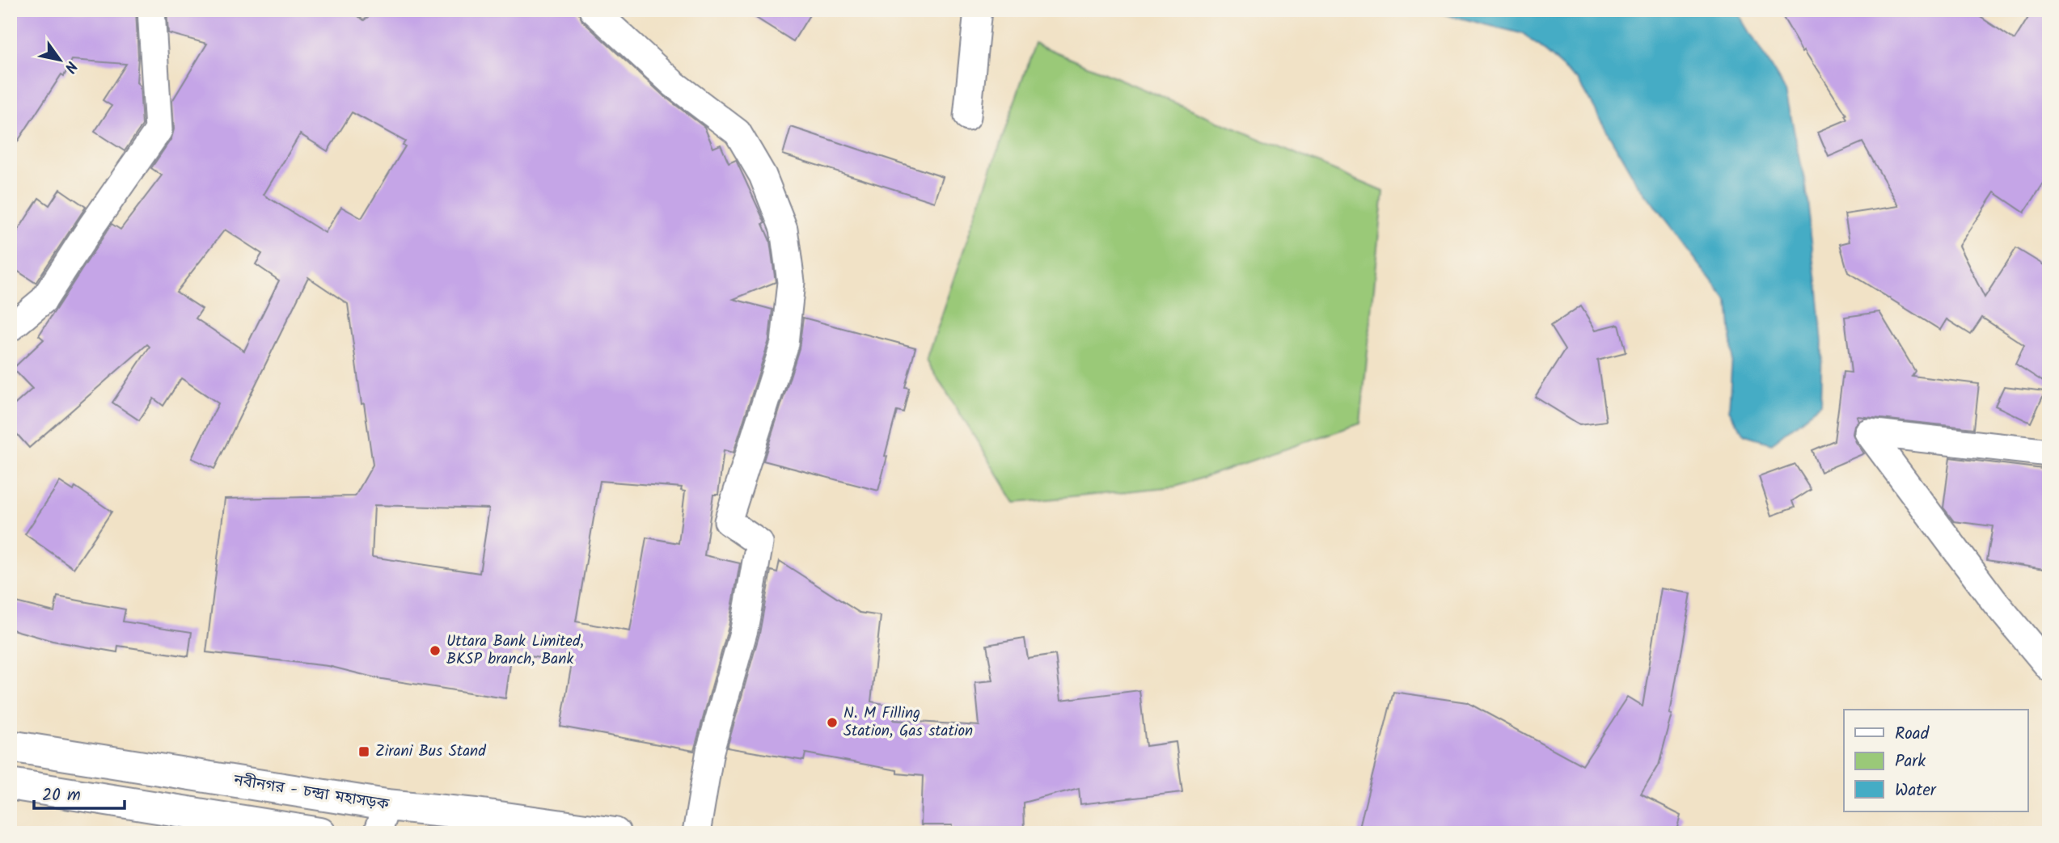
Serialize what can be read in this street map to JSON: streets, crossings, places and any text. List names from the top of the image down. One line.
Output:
{"streets":{"highway":["নবীনগর - চন্দ্রা মহাসড়ক"]},"places":{"other":["Uttara Bank Limited, BKSP branch, Bank","N. M Filling Station, Gas station"],"transit":["Zirani Bus Stand"]},"legend":["Road","Park","Water"],"scale_bar":"20 m","north":"bottom right"}
